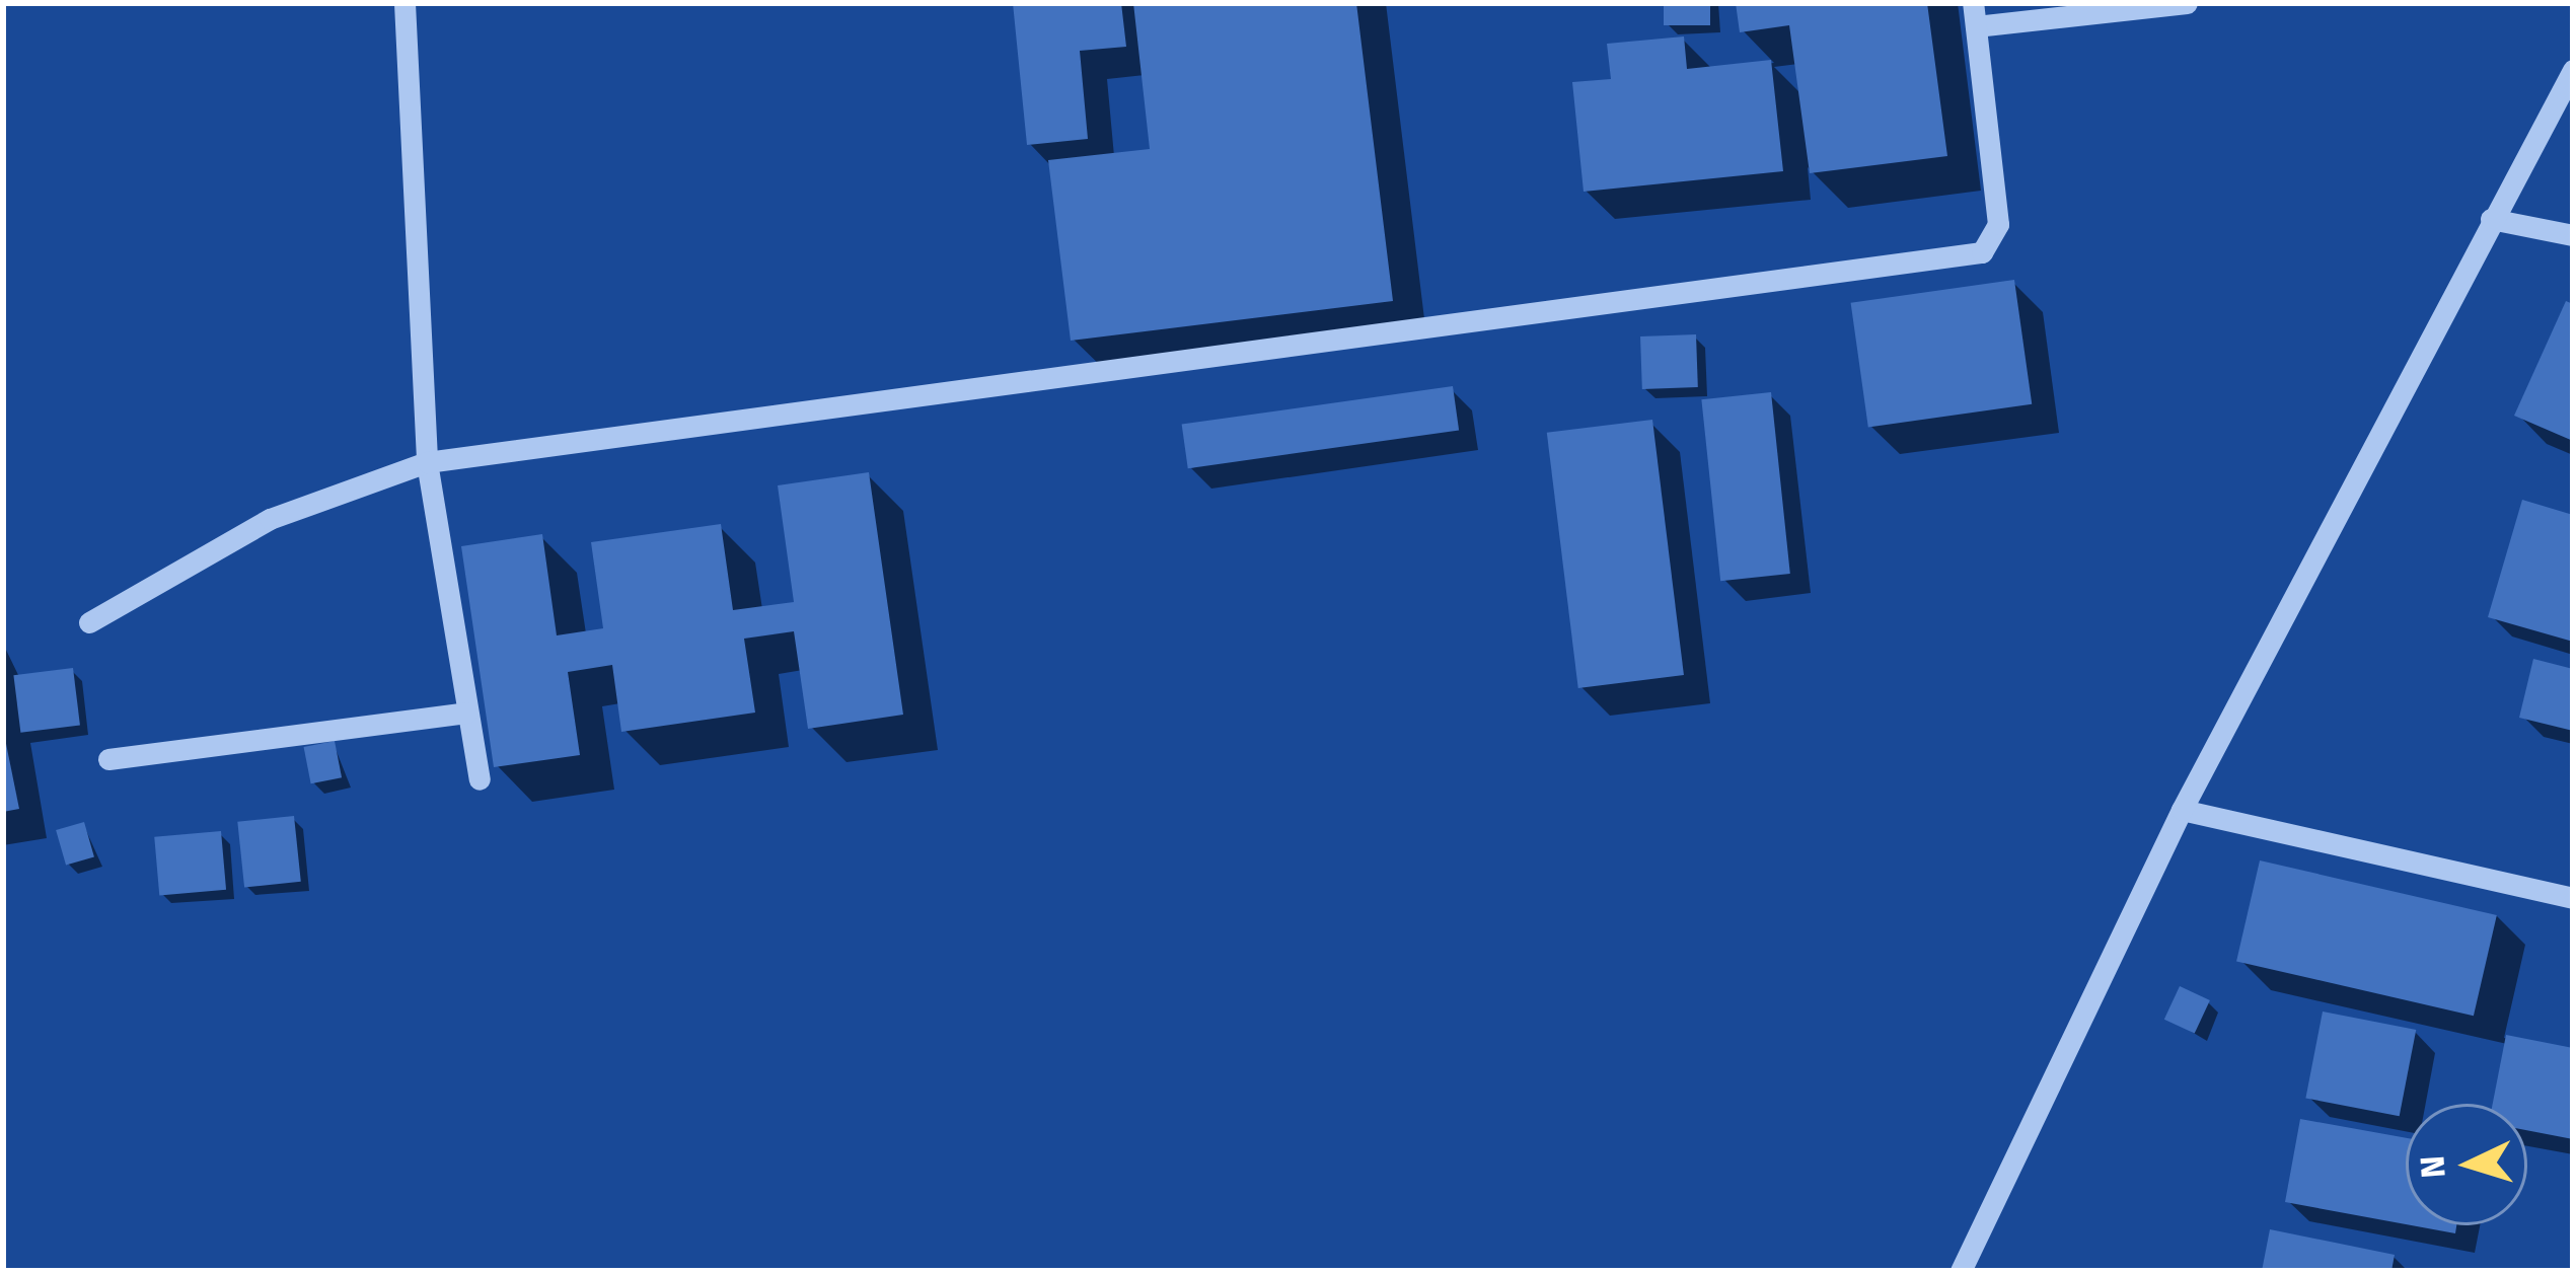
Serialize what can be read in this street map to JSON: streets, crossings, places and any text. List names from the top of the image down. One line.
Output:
{"north":"left"}
